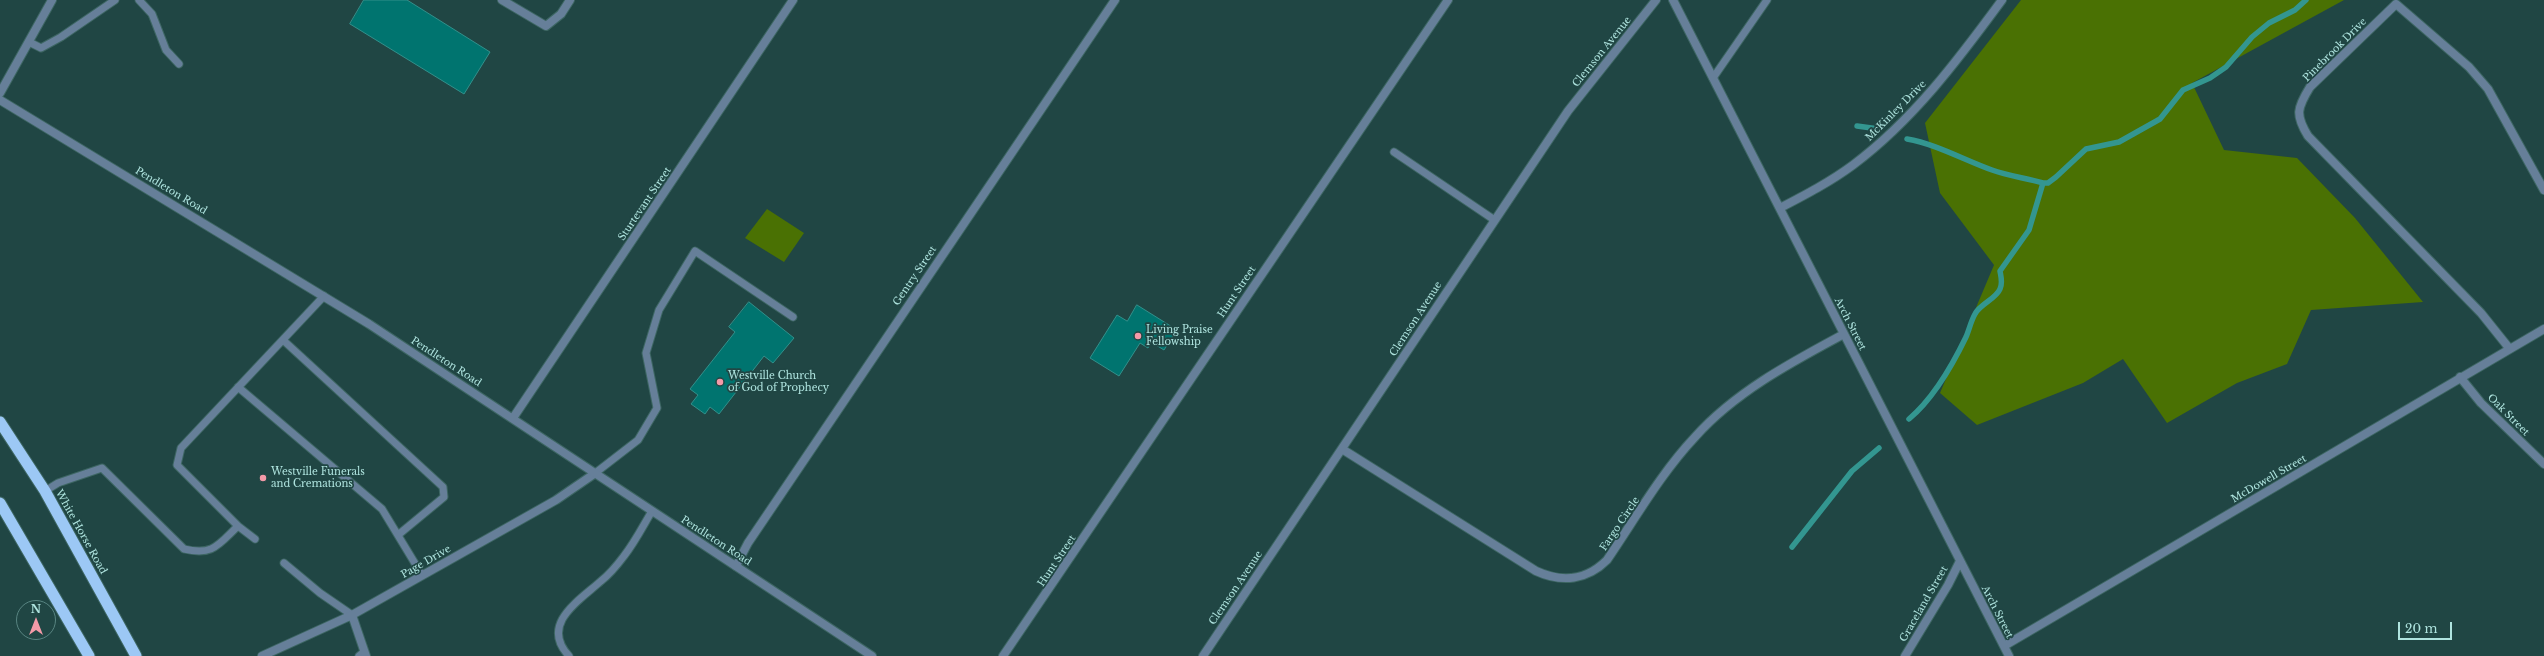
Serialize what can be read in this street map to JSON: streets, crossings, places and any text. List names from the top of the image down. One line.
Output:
{"streets":{"highway":["White Horse Road"],"street":["Pinebrook Drive","Clemson Avenue","McKinley Drive","Pendleton Road","Sturtevant Street","Gentry Street","Hunt Street","Arch Street","Oak Street","McDowell Street","Fargo Circle","Page Drive","Graceland Street"]},"crossings":[["Pinebrook Drive","McDowell Street"],["Clemson Avenue","Fargo Circle"],["McKinley Drive","Arch Street"],["Pendleton Road","Sturtevant Street"],["Pendleton Road","Gentry Street"],["Pendleton Road","Page Drive"],["Arch Street","McDowell Street"],["Arch Street","Fargo Circle"],["Arch Street","Graceland Street"],["Oak Street","McDowell Street"]],"places":["Living Praise Fellowship","Westville Church of God of Prophecy","Westville Funerals and Cremations"],"scale_bar":"20 m","north":"top"}
